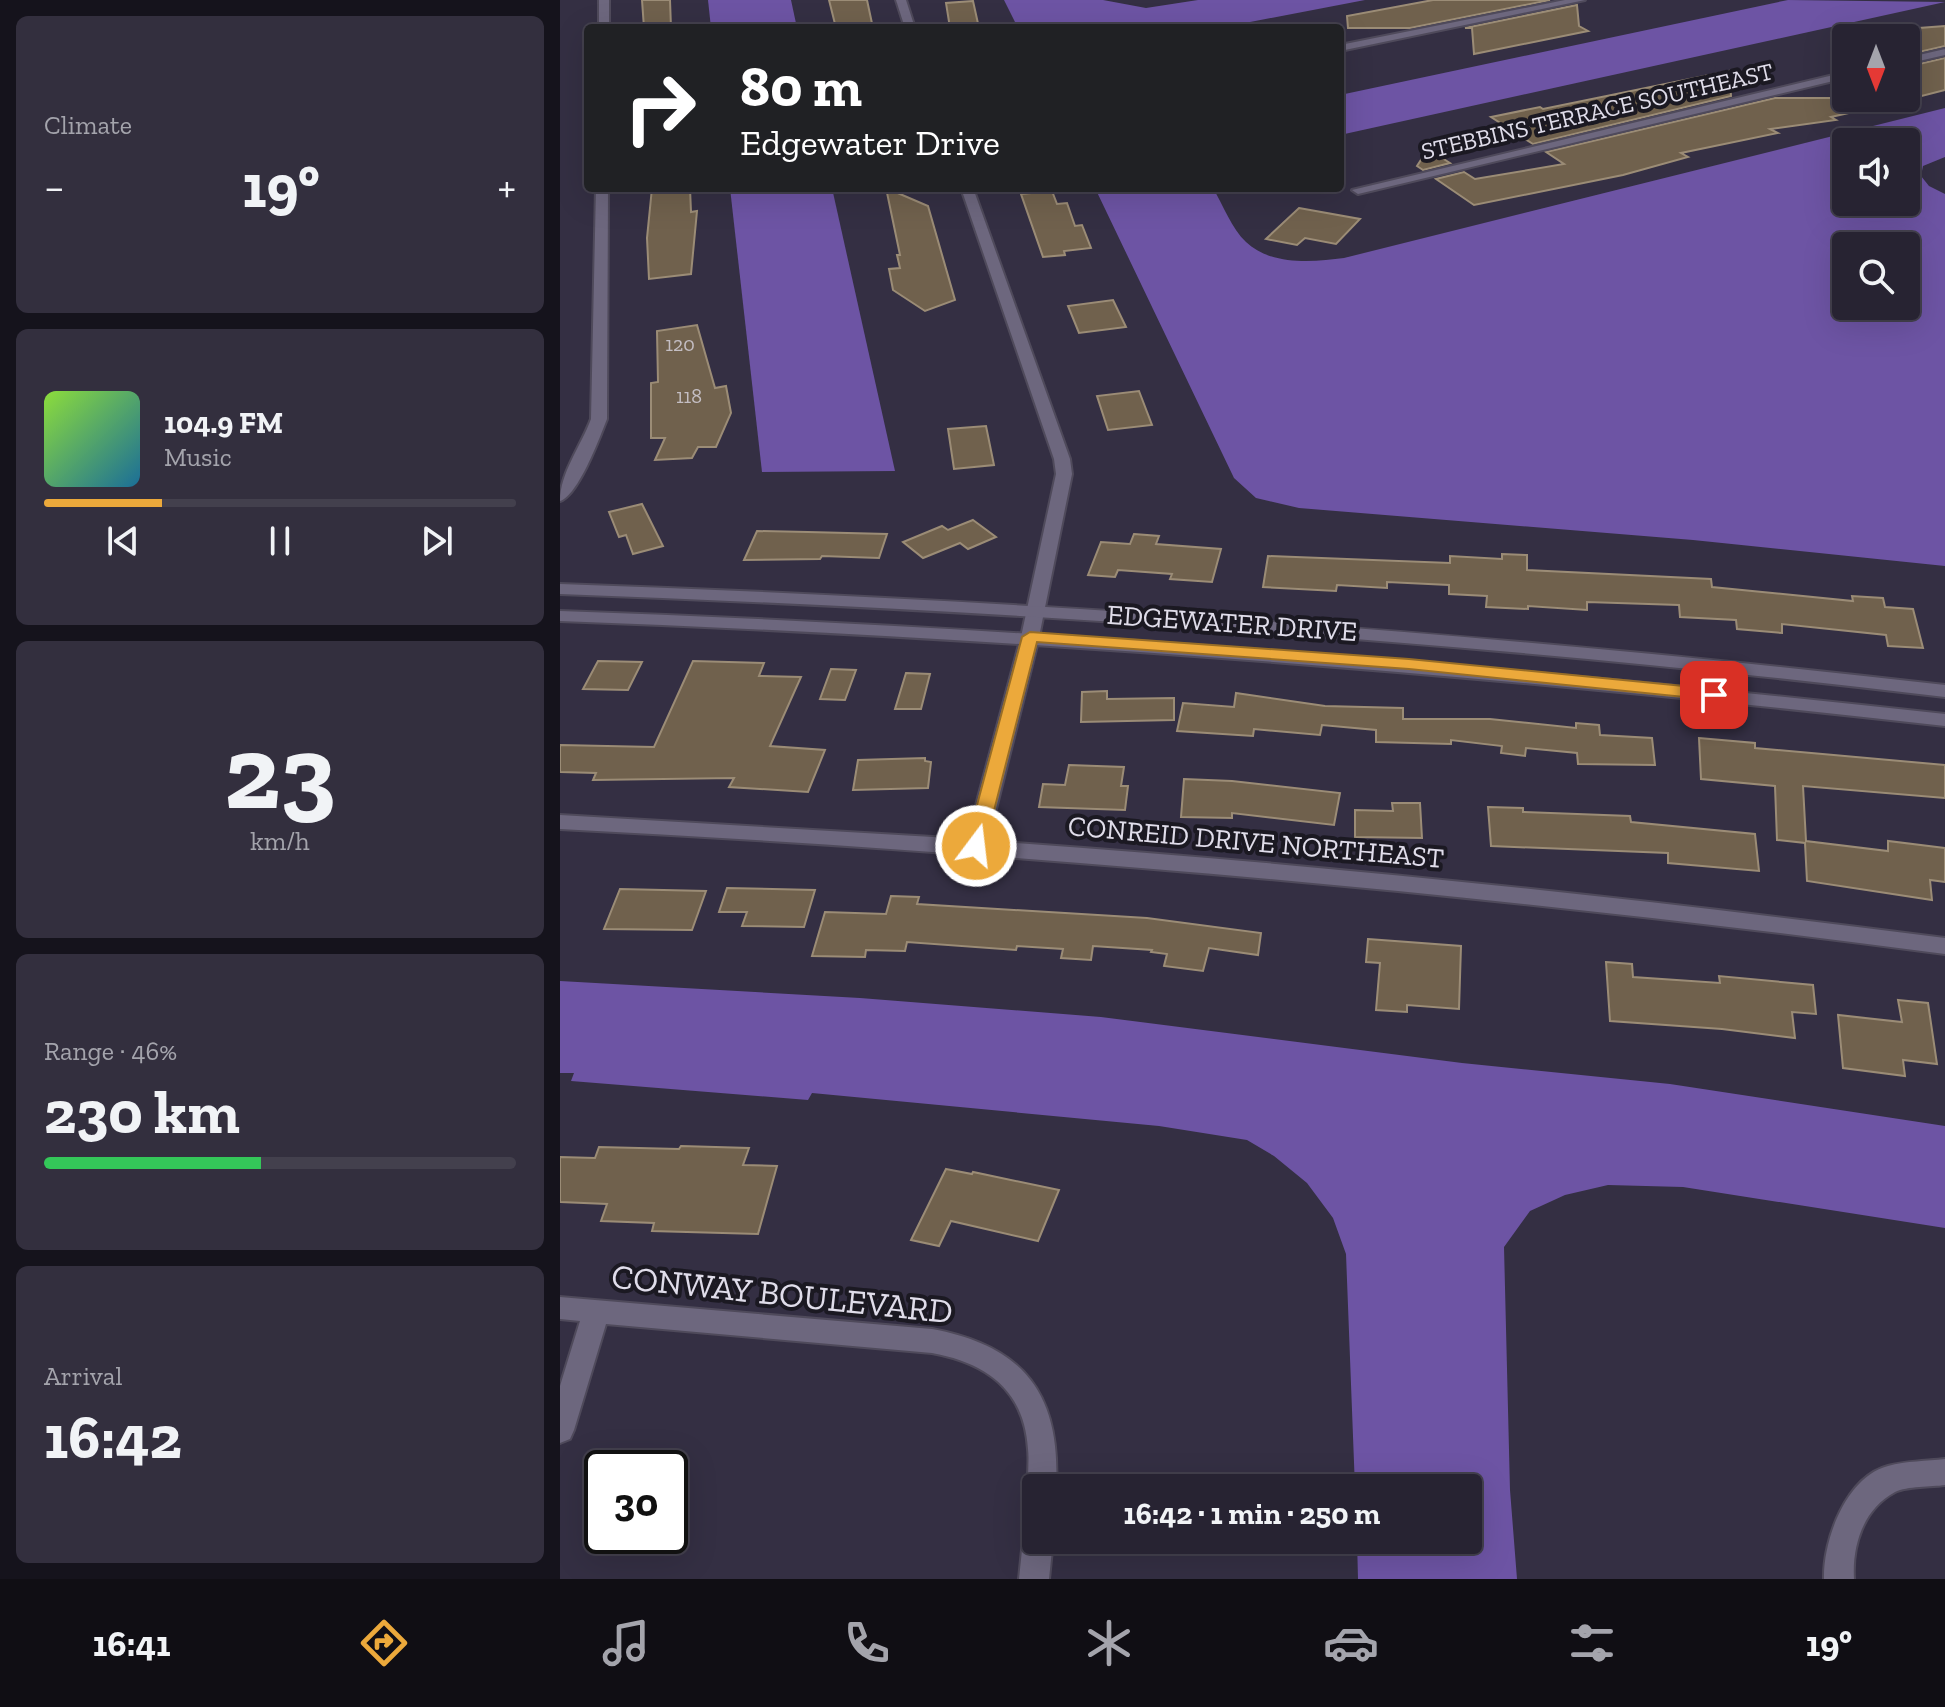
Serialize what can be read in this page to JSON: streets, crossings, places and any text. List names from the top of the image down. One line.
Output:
{"streets":{"street":["STEBBINS TERRACE SOUTHEAST","EDGEWATER DRIVE","CONREID DRIVE NORTHEAST","CONWAY BOULEVARD"]},"house_numbers":["120","118"],"north":"bottom","page":{"tile":["Climate",["23","km/h"],["Range · 46%","230 km"],["Arrival","16:42"]],"turn":["80 m","Edgewater Drive"],"heat":["−","19°","+"],"song":["104.9 FM","Music"],"limit":"30","trip":"16:42 · 1 min · 250 m","tabs":["16:41","19°"]}}
